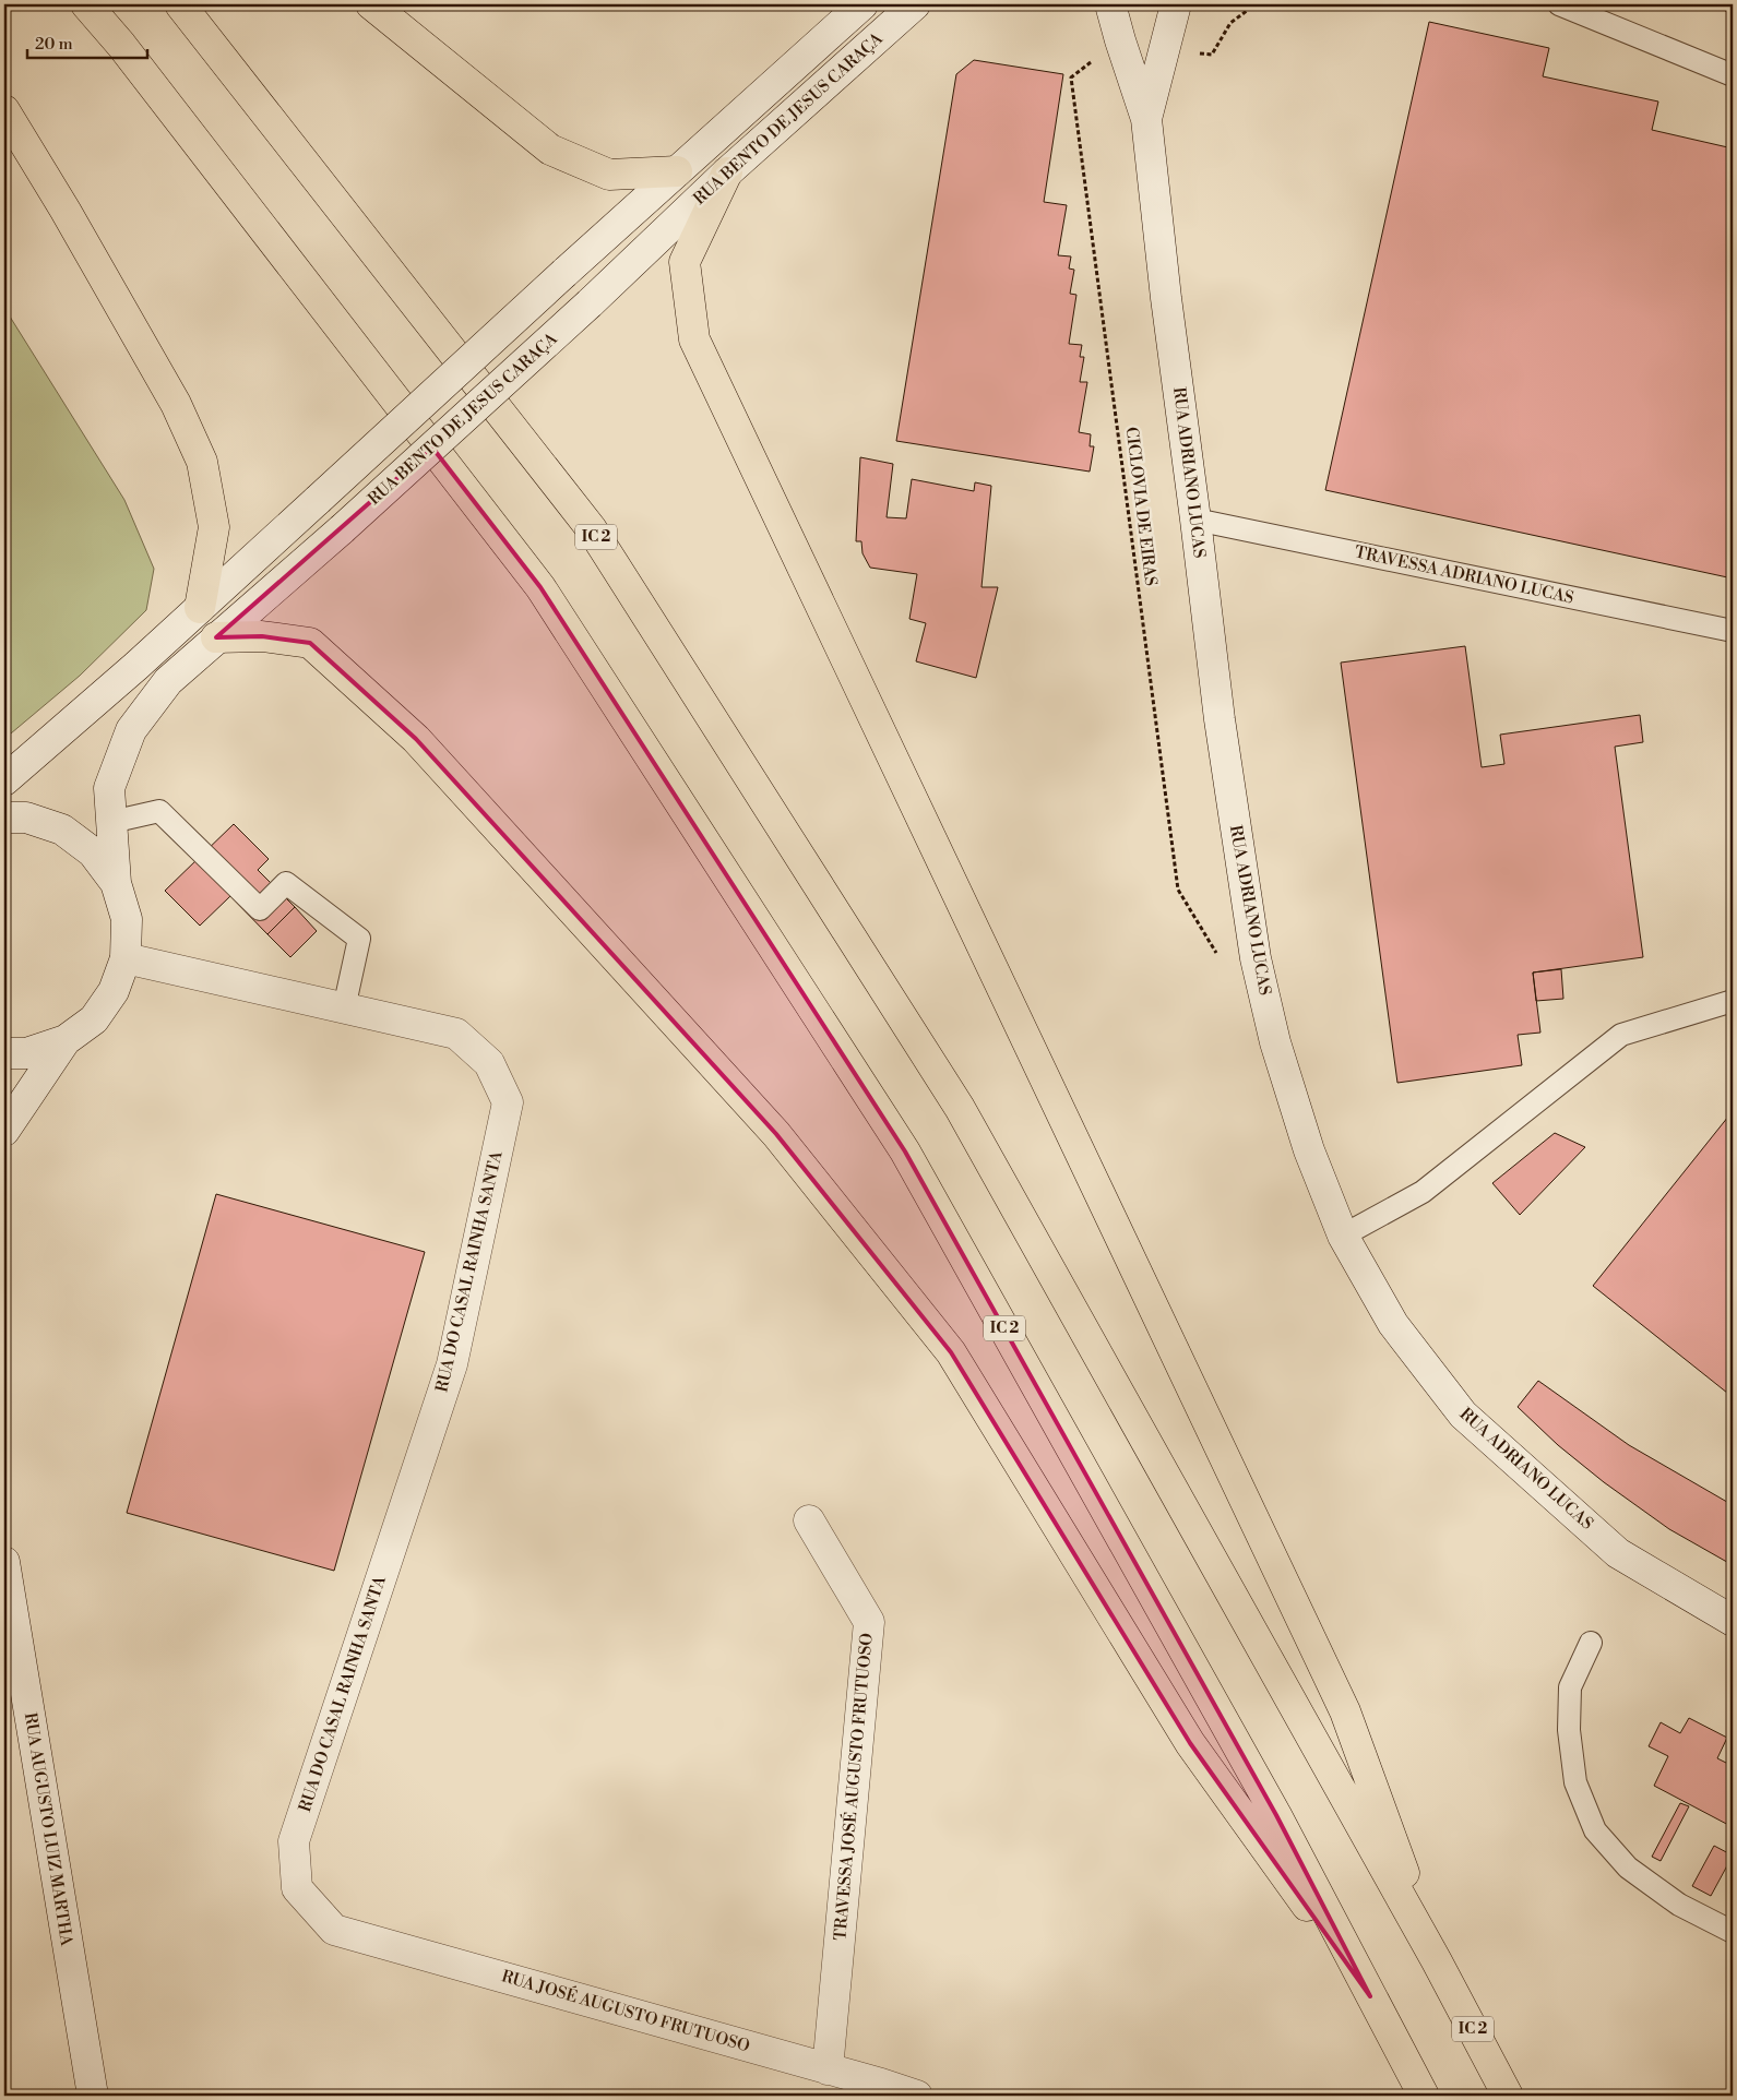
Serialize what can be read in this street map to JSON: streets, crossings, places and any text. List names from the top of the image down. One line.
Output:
{"streets":{"highway":["IC 2"],"street":["RUA BENTO DE JESUS CARAÇA","RUA ADRIANO LUCAS","RUA DO CASAL RAINHA SANTA","TRAVESSA JOSÉ AUGUSTO FRUTUOSO","RUA AUGUSTO LUIZ MARTHA","RUA JOSÉ AUGUSTO FRUTUOSO"],"lane":["TRAVESSA ADRIANO LUCAS"],"path":["CICLOVIA DE EIRAS"]},"crossings":[["RUA ADRIANO LUCAS","CICLOVIA DE EIRAS"],["RUA ADRIANO LUCAS","TRAVESSA ADRIANO LUCAS"],["RUA DO CASAL RAINHA SANTA","RUA JOSÉ AUGUSTO FRUTUOSO"],["TRAVESSA JOSÉ AUGUSTO FRUTUOSO","RUA JOSÉ AUGUSTO FRUTUOSO"]],"scale_bar":"20 m"}
